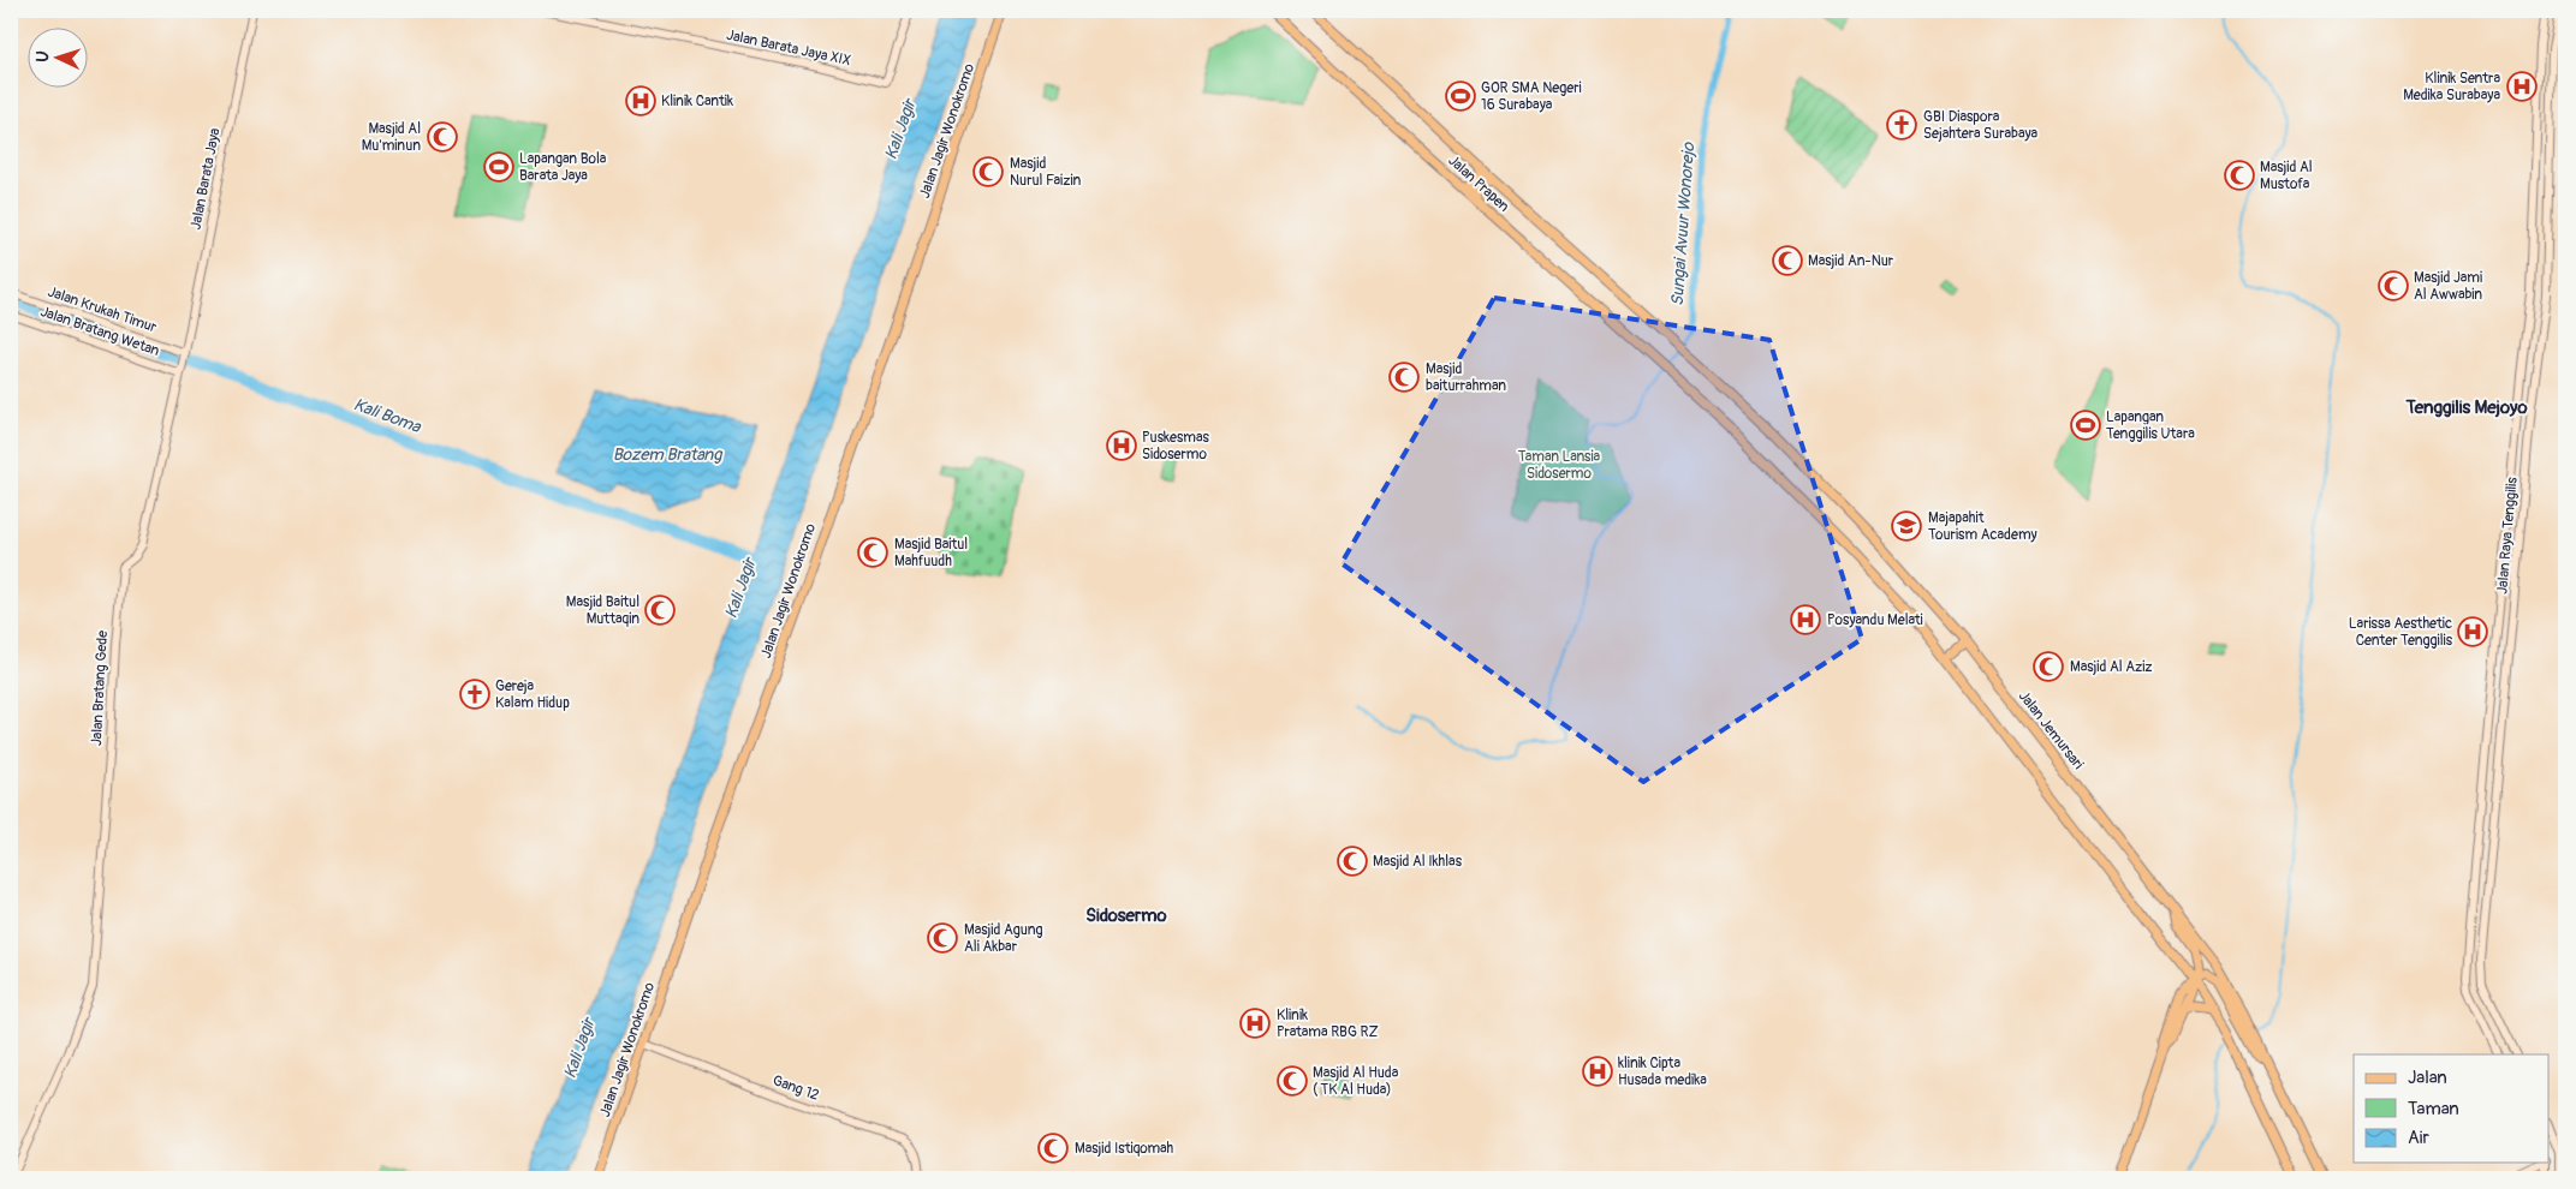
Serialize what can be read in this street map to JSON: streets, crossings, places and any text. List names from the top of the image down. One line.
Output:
{"streets":{"main road":["Jalan Barata Jaya XIX","Jalan Jagir Wonokromo","Jalan Barata Jaya","Jalan Prapen","Jalan Krukah Timur","Jalan Bratang Wetan","Jalan Raya Tenggilis","Jalan Bratang Gede","Jalan Jemursari","Gang 12"]},"crossings":[["Jalan Jagir Wonokromo","Gang 12"],["Jalan Barata Jaya","Jalan Krukah Timur"],["Jalan Barata Jaya","Jalan Bratang Gede"],["Jalan Prapen","Jalan Jemursari"],["Jalan Krukah Timur","Jalan Bratang Gede"],["Jalan Bratang Wetan","Jalan Bratang Gede"]],"districts":["Tenggilis Mejoyo","Sidosermo"],"water":["Kali Jagir","Sungai Avuur Wonorejo","Kali Boma","Bozem Bratang"],"parks":["Taman Lansia Sidosermo"],"places":{"hospital":["Klinik Sentra Medika Surabaya","Klinik Cantik","Puskesmas Sidosermo","Posyandu Melati","Larissa Aesthetic Center Tenggilis","Klinik Pratama RBG RZ","klinik Cipta Husada medika"],"sports":["GOR SMA Negeri 16 Surabaya","Lapangan Bola Barata Jaya","Lapangan Tenggilis Utara"],"church":["GBI Diaspora Sejahtera Surabaya","Gereja Kalam Hidup"],"mosque":["Masjid Al Mu'minun","Masjid Nurul Faizin","Masjid Al Mustofa","Masjid An-Nur","Masjid Jami Al Awwabin","Masjid baiturrahman","Masjid Baitul Mahfuudh","Masjid Baitul Muttaqin","Masjid Al Aziz","Masjid Al Ikhlas","Masjid Agung Ali Akbar","Masjid Al Huda ( TK Al Huda)","Masjid Istiqomah"],"school or university":["Majapahit Tourism Academy"]},"legend":["Jalan","Taman","Air"],"north":"left"}
